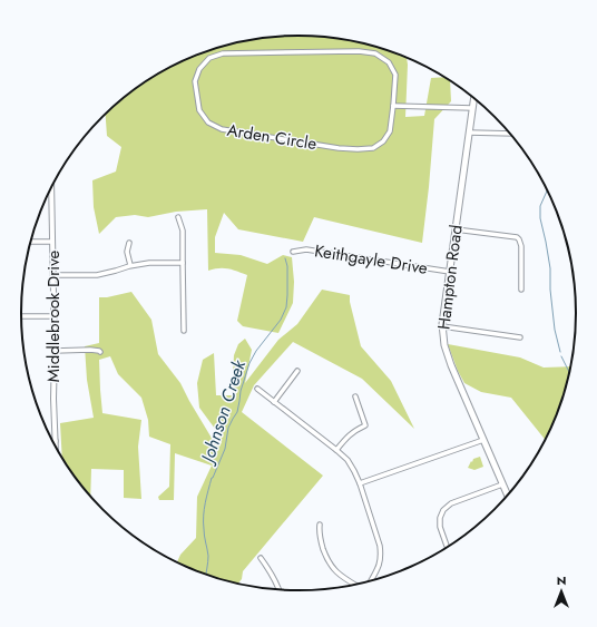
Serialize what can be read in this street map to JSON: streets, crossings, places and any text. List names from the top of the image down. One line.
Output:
{"streets":{"main road":["Hampton Road"],"street":["Arden Circle","Keithgayle Drive","Middlebrook Drive"]},"crossings":[["Keithgayle Drive","Hampton Road"]],"water":["Johnson Creek"],"north":"top"}
